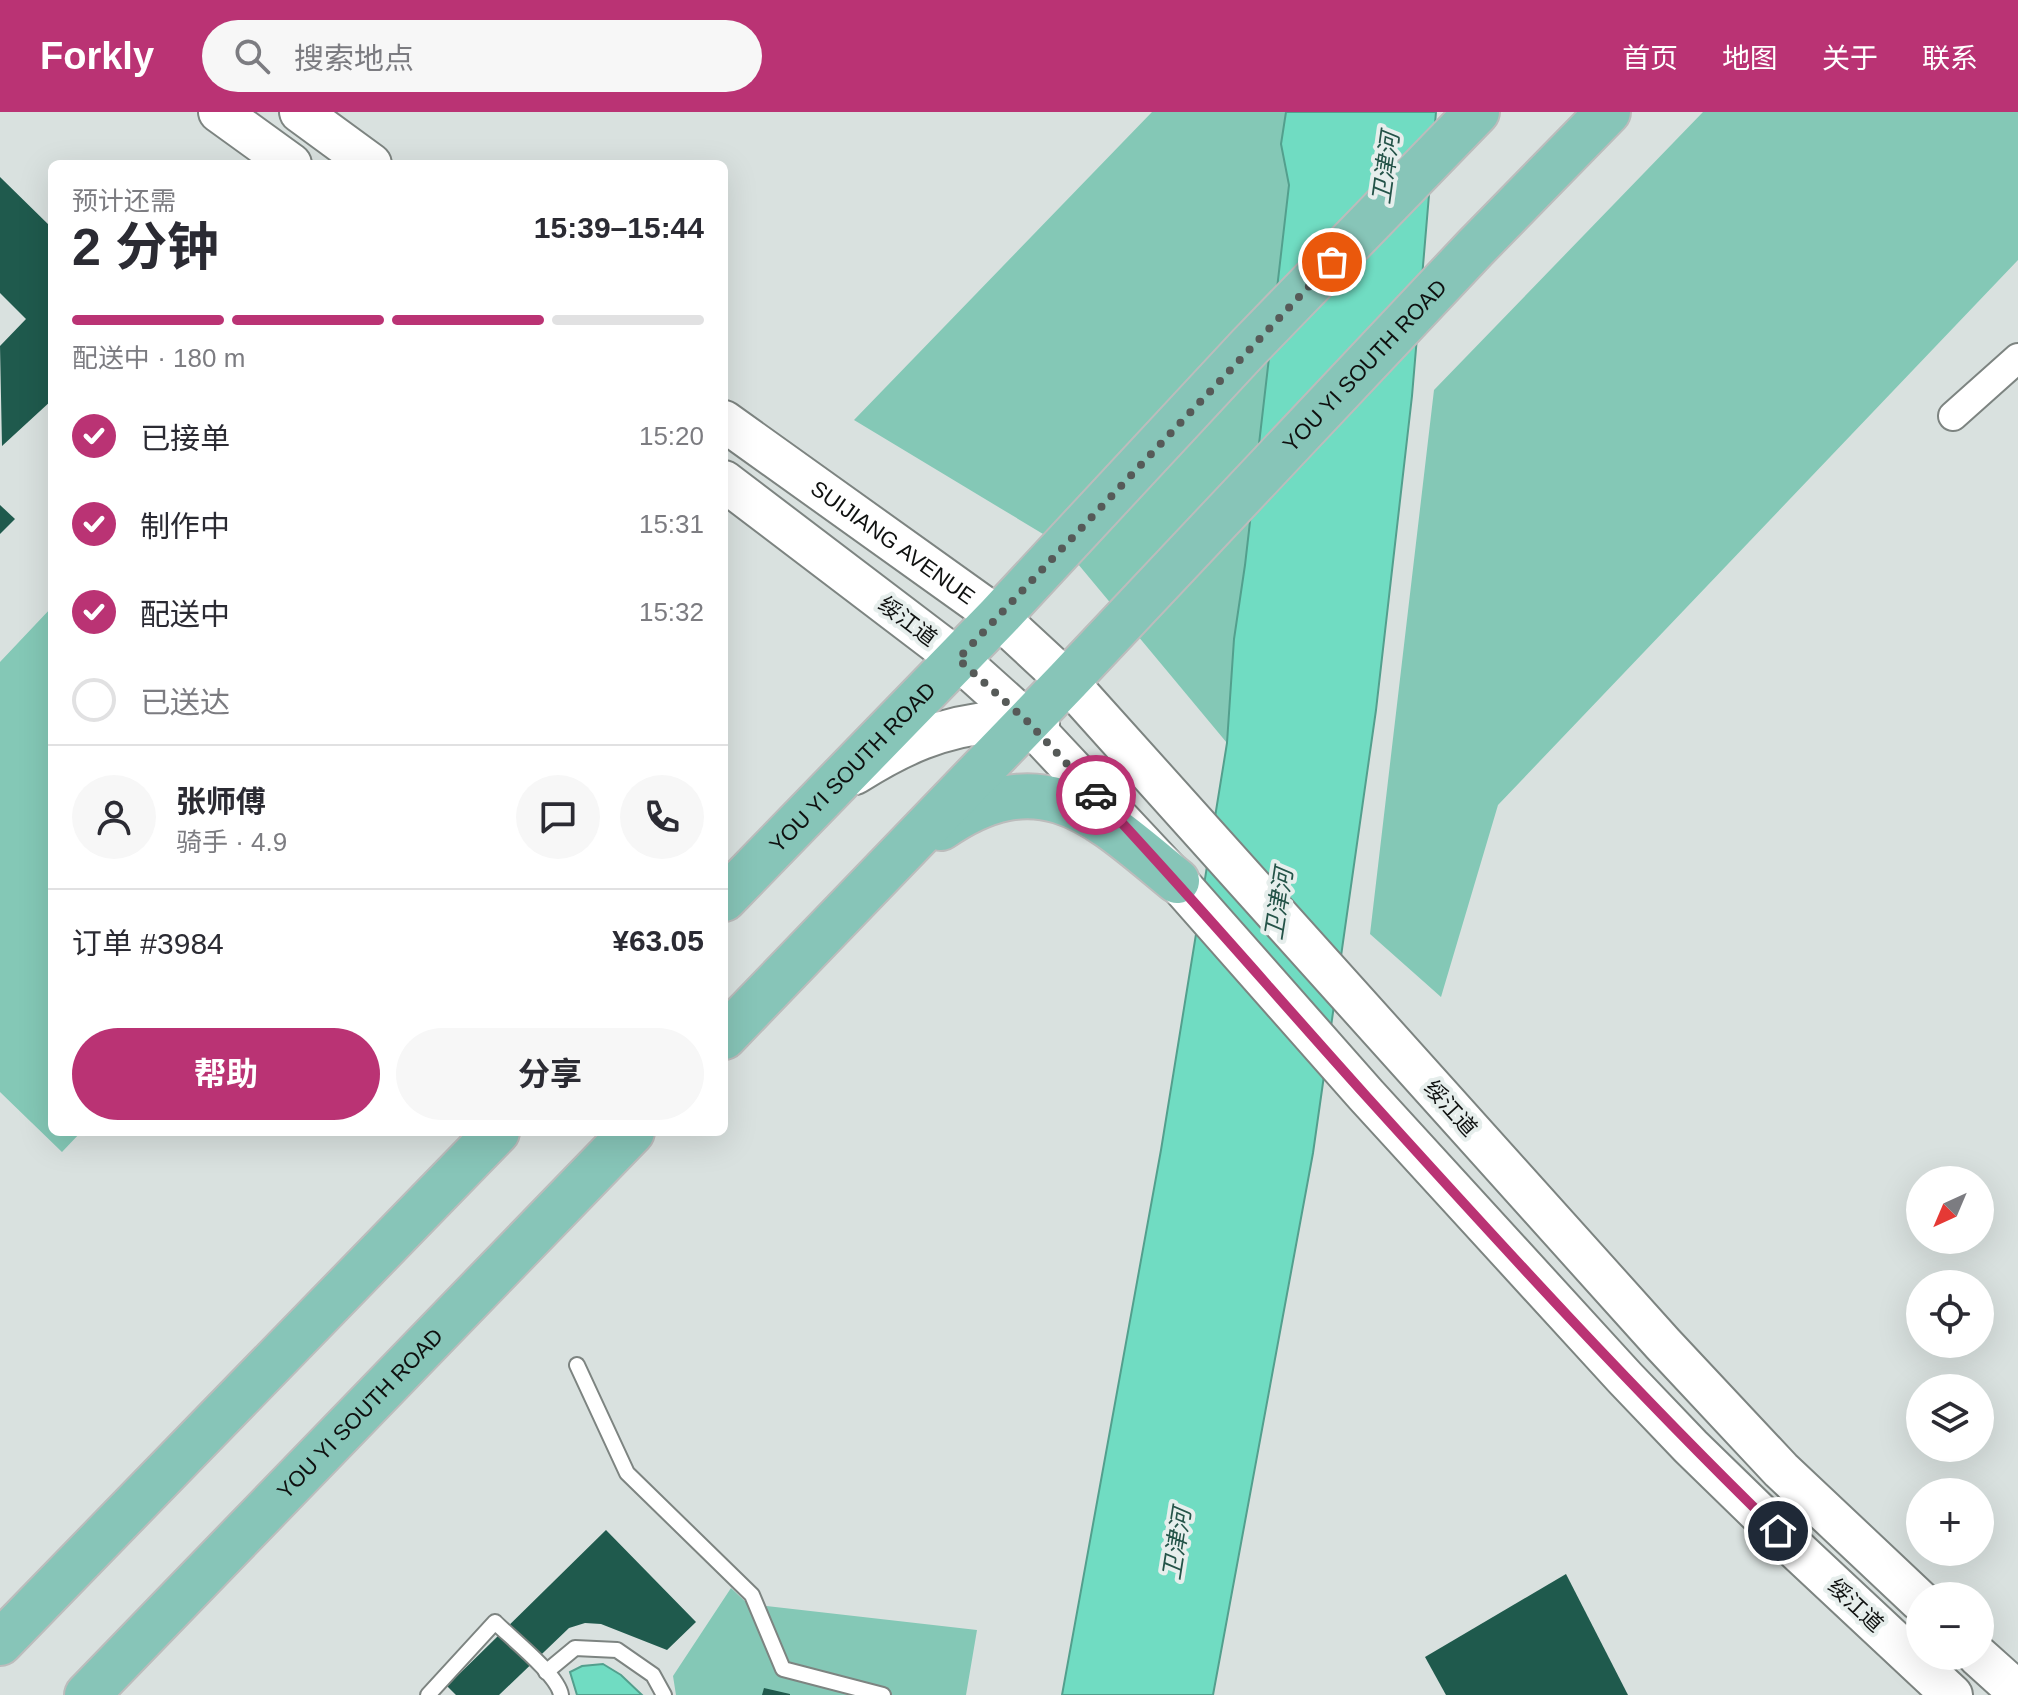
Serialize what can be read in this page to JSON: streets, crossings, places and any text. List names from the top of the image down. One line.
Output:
{"streets":{"main road":["YOU YI SOUTH ROAD","SUIJIANG AVENUE","绥江道"]},"crossings":[["YOU YI SOUTH ROAD","SUIJIANG AVENUE"],["YOU YI SOUTH ROAD","绥江道"],["SUIJIANG AVENUE","绥江道"]],"water":["卫津河"],"north":"bottom left","page":{"header":"Forkly","search":"搜索地点","nav":["首页","地图","关于","联系"],"heading":["2 分钟","预计还需","15:39–15:44"],"panel":["张师傅","骑手 · 4.9","订单 #3984","¥63.05"],"bar":"配送中 · 180 m","list":[["已接单","15:20"],["制作中","15:31"],["配送中","15:32"],"已送达"],"buttons":["帮助","分享"],"map_buttons":["+","−"]}}
